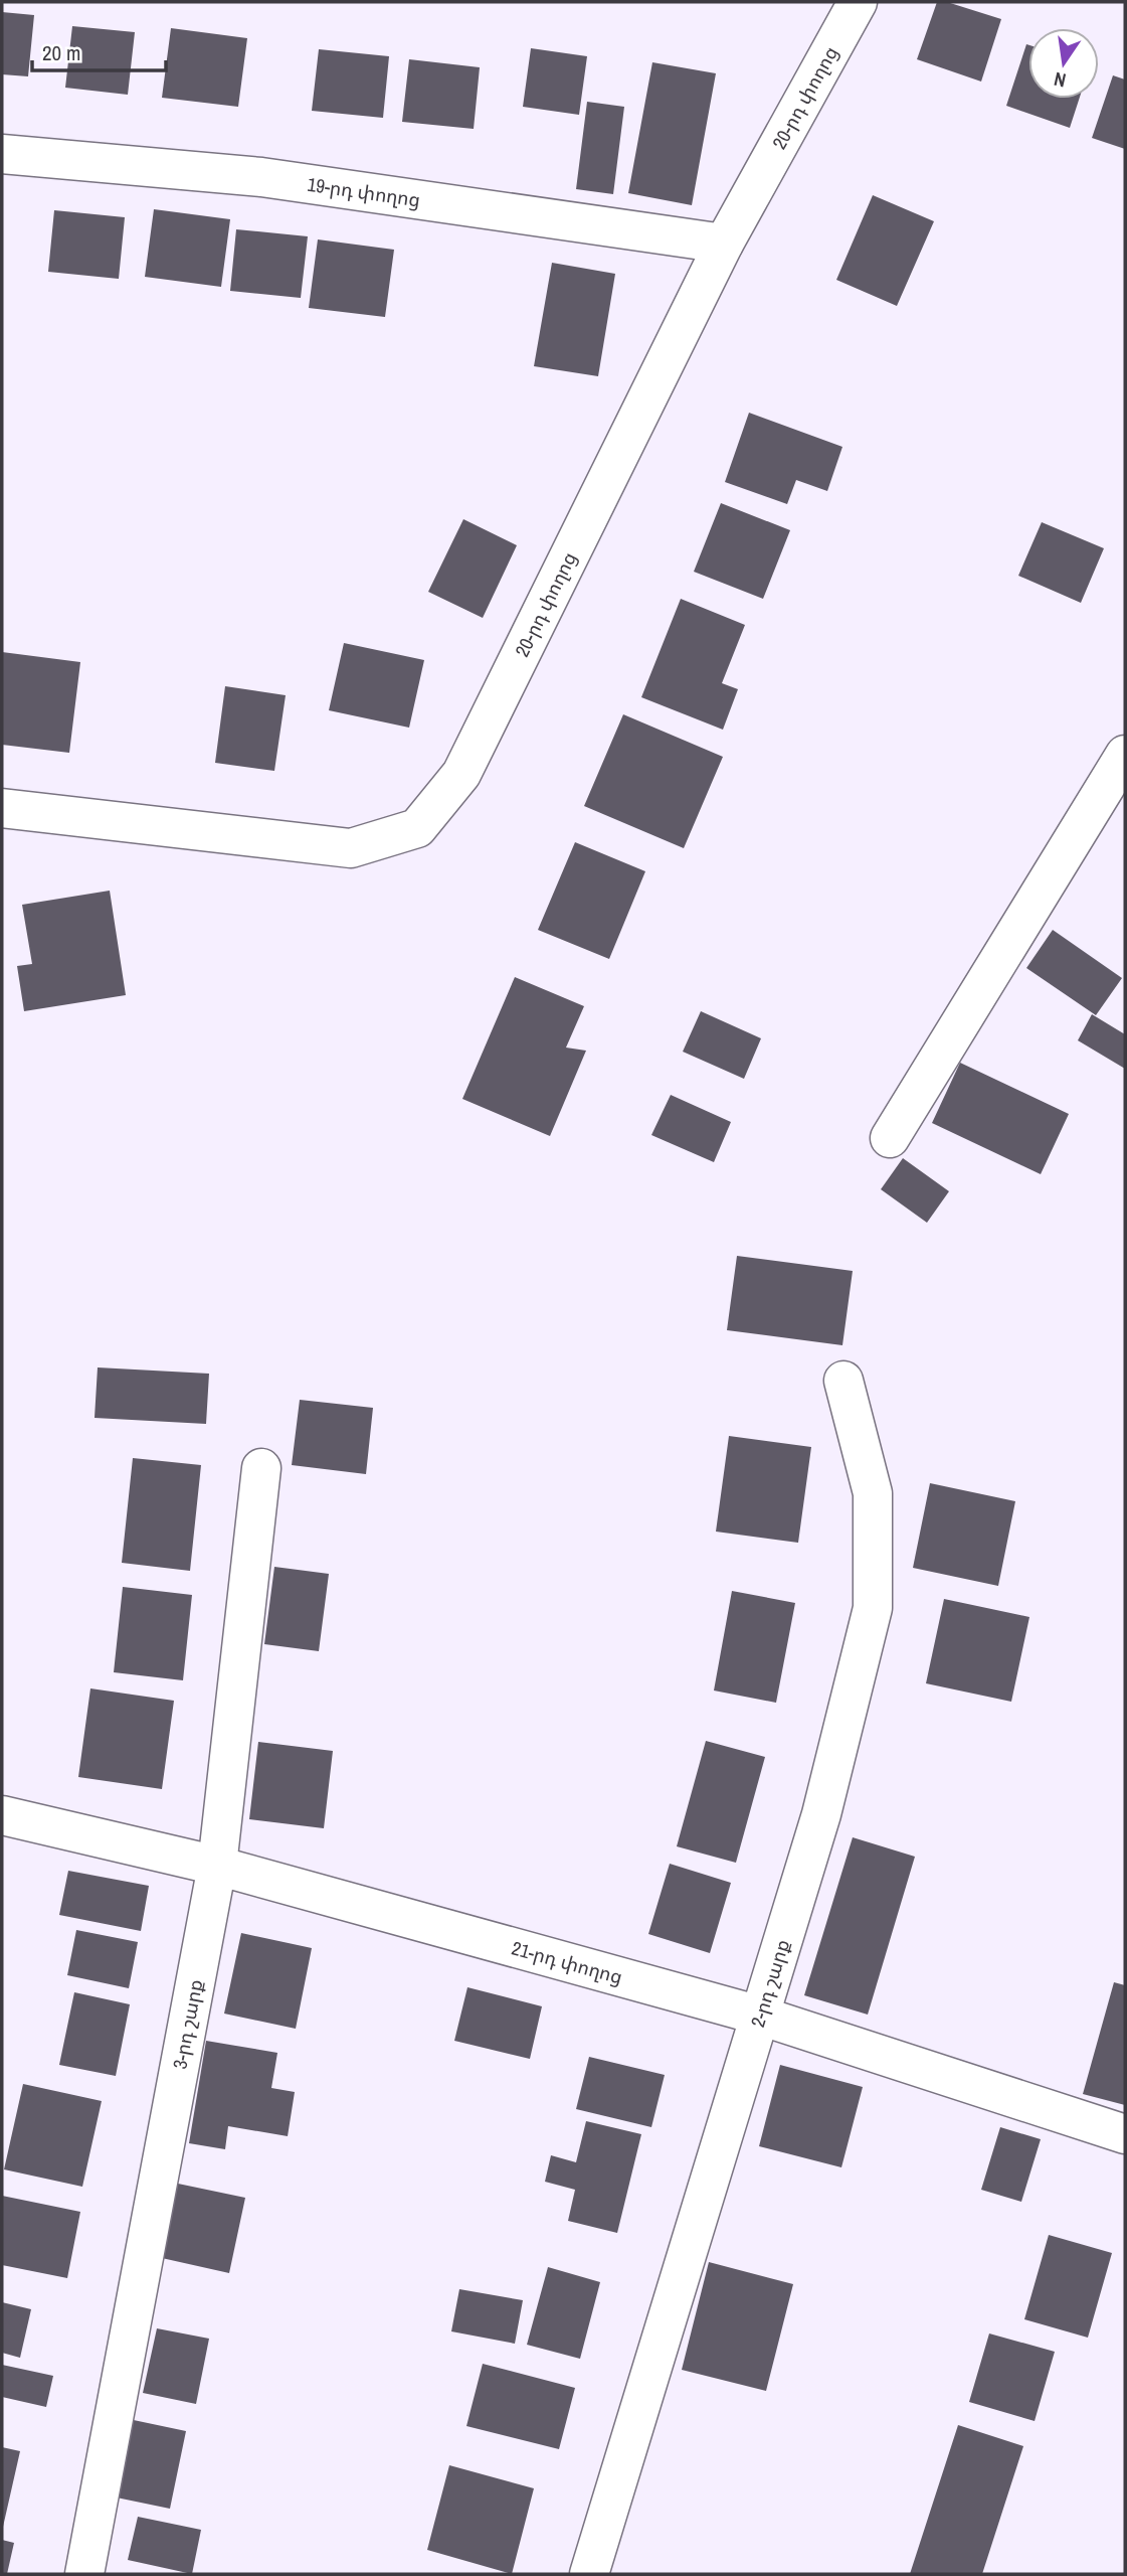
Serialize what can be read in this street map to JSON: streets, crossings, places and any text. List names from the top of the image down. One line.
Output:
{"streets":{"street":["20-րդ փողոց","19-րդ փողոց","21-րդ փողոց","2-րդ շարք","3-րդ շարք"]},"crossings":[["20-րդ փողոց","19-րդ փողոց"],["21-րդ փողոց","2-րդ շարք"],["21-րդ փողոց","3-րդ շարք"]],"scale_bar":"20 m","north":"bottom"}
